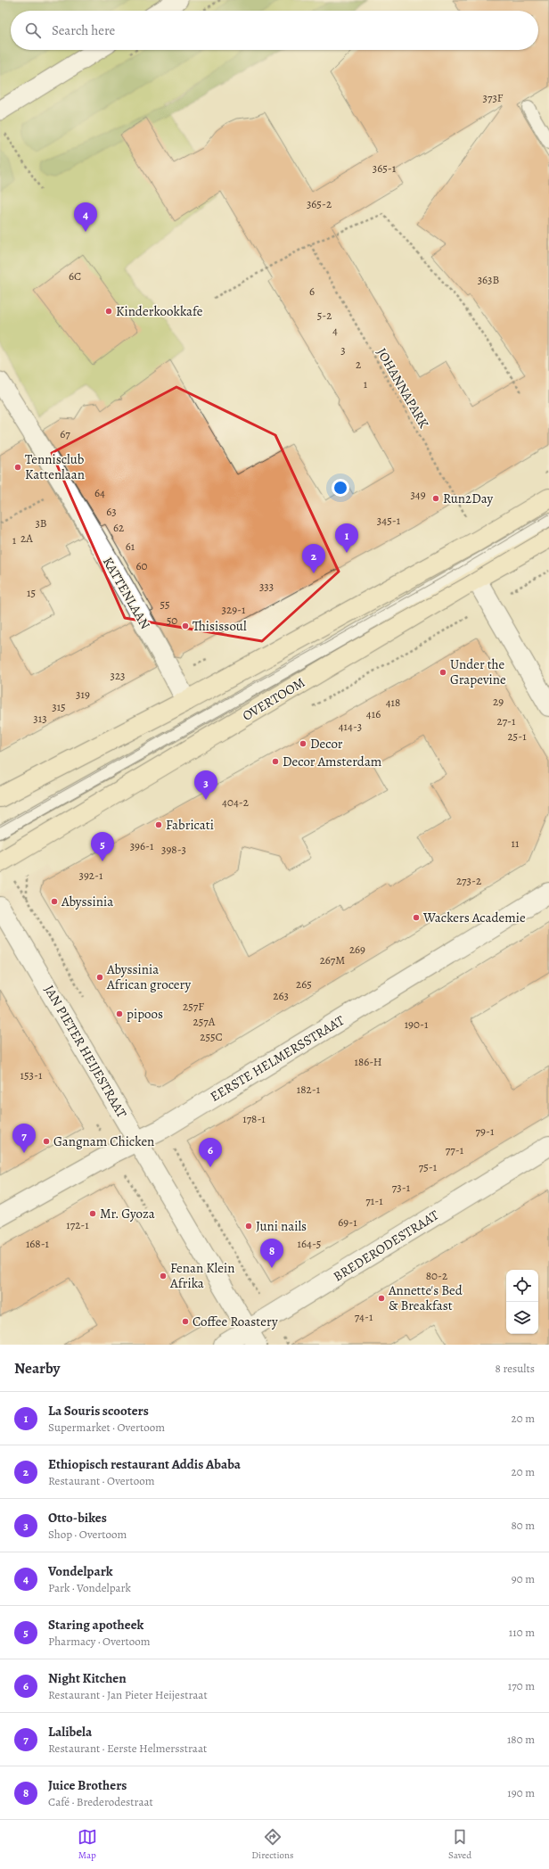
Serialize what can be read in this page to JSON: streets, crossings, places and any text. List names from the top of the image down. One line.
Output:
{"streets":{"main road":["OVERTOOM"],"street":["KATTENLAAN","JAN PIETER HEIJESTRAAT","EERSTE HELMERSSTRAAT","BREDERODESTRAAT"],"path":["JOHANNAPARK"]},"crossings":[["JAN PIETER HEIJESTRAAT","EERSTE HELMERSSTRAAT"],["JAN PIETER HEIJESTRAAT","BREDERODESTRAAT"]],"places":["Kinderkookkafe","Tennisclub Kattenlaan","Run2Day","Thisissoul","Under the Grapevine","Decor","Decor Amsterdam","Fabricati","Abyssinia","Wackers Academie","Abyssinia African grocery","pipoos","Gangnam Chicken","Mr. Gyoza","Juni nails","Fenan Klein Afrika","Annette's Bed & Breakfast","Coffee Roastery"],"house_numbers":["373F","365-1","365-2","6C","363B","6","5-2","4","3","2","1","67","64","349","63","345-1","3B","62","2A","1","61","60","333","15","55","329-1","50","323","319","29","418","315","416","313","27-1","414-3","25-1","404-2","11","396-1","398-3","392-1","273-2","269","267M","265","263","257F","257A","190-1","255C","186-H","153-1","182-1","178-1","79-1","77-1","75-1","73-1","71-1","69-1","172-1","168-1","164-5","80-2","74-1"],"page":{"search":"Search here","pins":["4","1","2","3","5","7","6","8"],"heading":["Nearby","8 results"],"list":[{"mark":"1","name":"La Souris scooters","note":"Supermarket · Overtoom","value":"20 m"},{"mark":"2","name":"Ethiopisch restaurant Addis Ababa","note":"Restaurant · Overtoom","value":"20 m"},{"mark":"3","name":"Otto-bikes","note":"Shop · Overtoom","value":"80 m"},{"mark":"4","name":"Vondelpark","note":"Park · Vondelpark","value":"90 m"},{"mark":"5","name":"Staring apotheek","note":"Pharmacy · Overtoom","value":"110 m"},{"mark":"6","name":"Night Kitchen","note":"Restaurant · Jan Pieter Heijestraat","value":"170 m"},{"mark":"7","name":"Lalibela","note":"Restaurant · Eerste Helmersstraat","value":"180 m"},{"mark":"8","name":"Juice Brothers","note":"Café · Brederodestraat","value":"190 m"}],"nav":["Map","Directions","Saved"]}}
